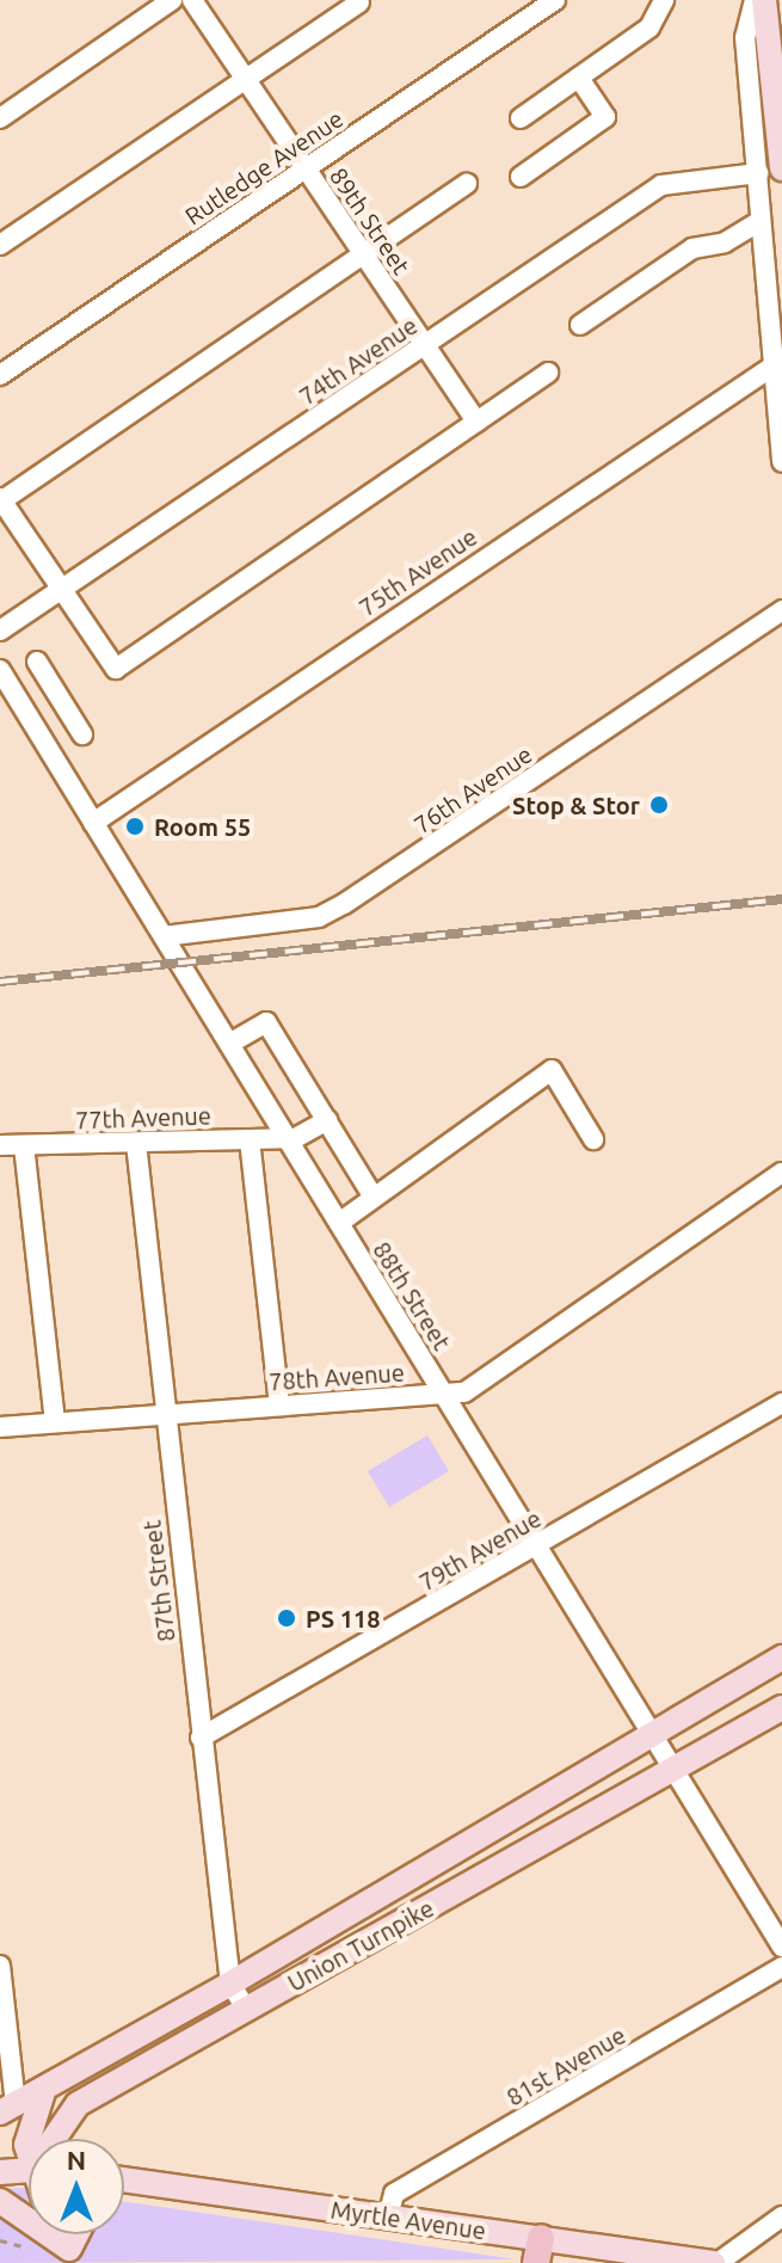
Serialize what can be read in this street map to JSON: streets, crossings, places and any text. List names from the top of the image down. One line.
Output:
{"streets":{"main road":["Union Turnpike","Myrtle Avenue"],"street":["Rutledge Avenue","89th Street","74th Avenue","75th Avenue","76th Avenue","77th Avenue","88th Street","78th Avenue","79th Avenue","87th Street","81st Avenue"]},"crossings":[["Rutledge Avenue","89th Street"],["89th Street","74th Avenue"],["75th Avenue","88th Street"],["76th Avenue","88th Street"],["77th Avenue","88th Street"],["77th Avenue","87th Street"],["88th Street","78th Avenue"],["88th Street","79th Avenue"],["88th Street","Union Turnpike"],["78th Avenue","87th Street"],["79th Avenue","87th Street"],["87th Street","Union Turnpike"],["81st Avenue","Myrtle Avenue"]],"places":["Stop & Stor","Room 55","PS 118"],"north":"top"}
